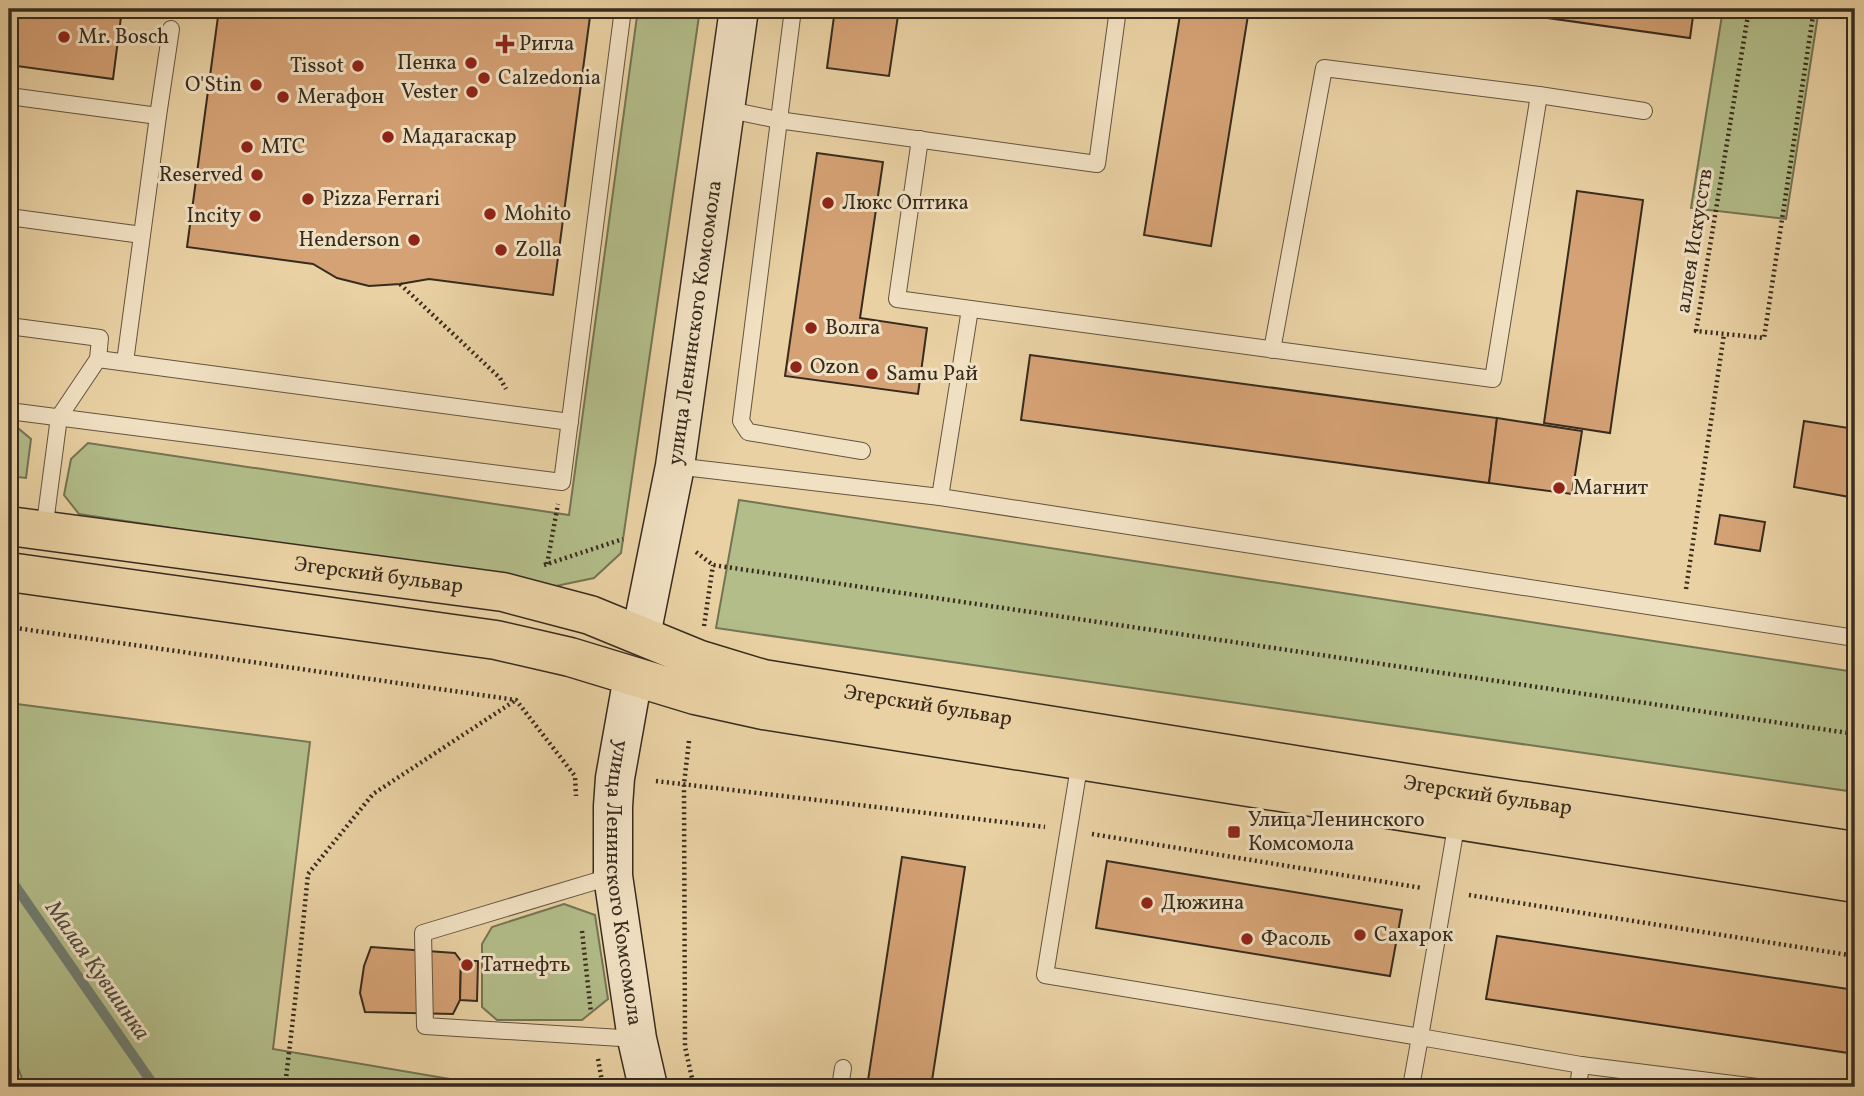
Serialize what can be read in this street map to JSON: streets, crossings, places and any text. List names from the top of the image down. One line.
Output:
{"streets":{"main road":["улица Ленинского Комсомола","Эгерский бульвар"],"path":["аллея Искусств"]},"crossings":[["улица Ленинского Комсомола","Эгерский бульвар"]],"water":["Малая Кувшинка"],"places":{"other":["Mr. Bosch","Пенка","Tissot","Calzedonia","O'Stin","Vester","Мегафон","Мадагаскар","МТС","Reserved","Pizza Ferrari","Люкс Оптика","Mohito","Incity","Henderson","Zolla","Волга","Ozon","Samu Рай","Магнит","Дюжина","Сахарок","Фасоль","Татнефть"],"health":["Ригла"],"transit":["Улица Ленинского Комсомола"]}}
